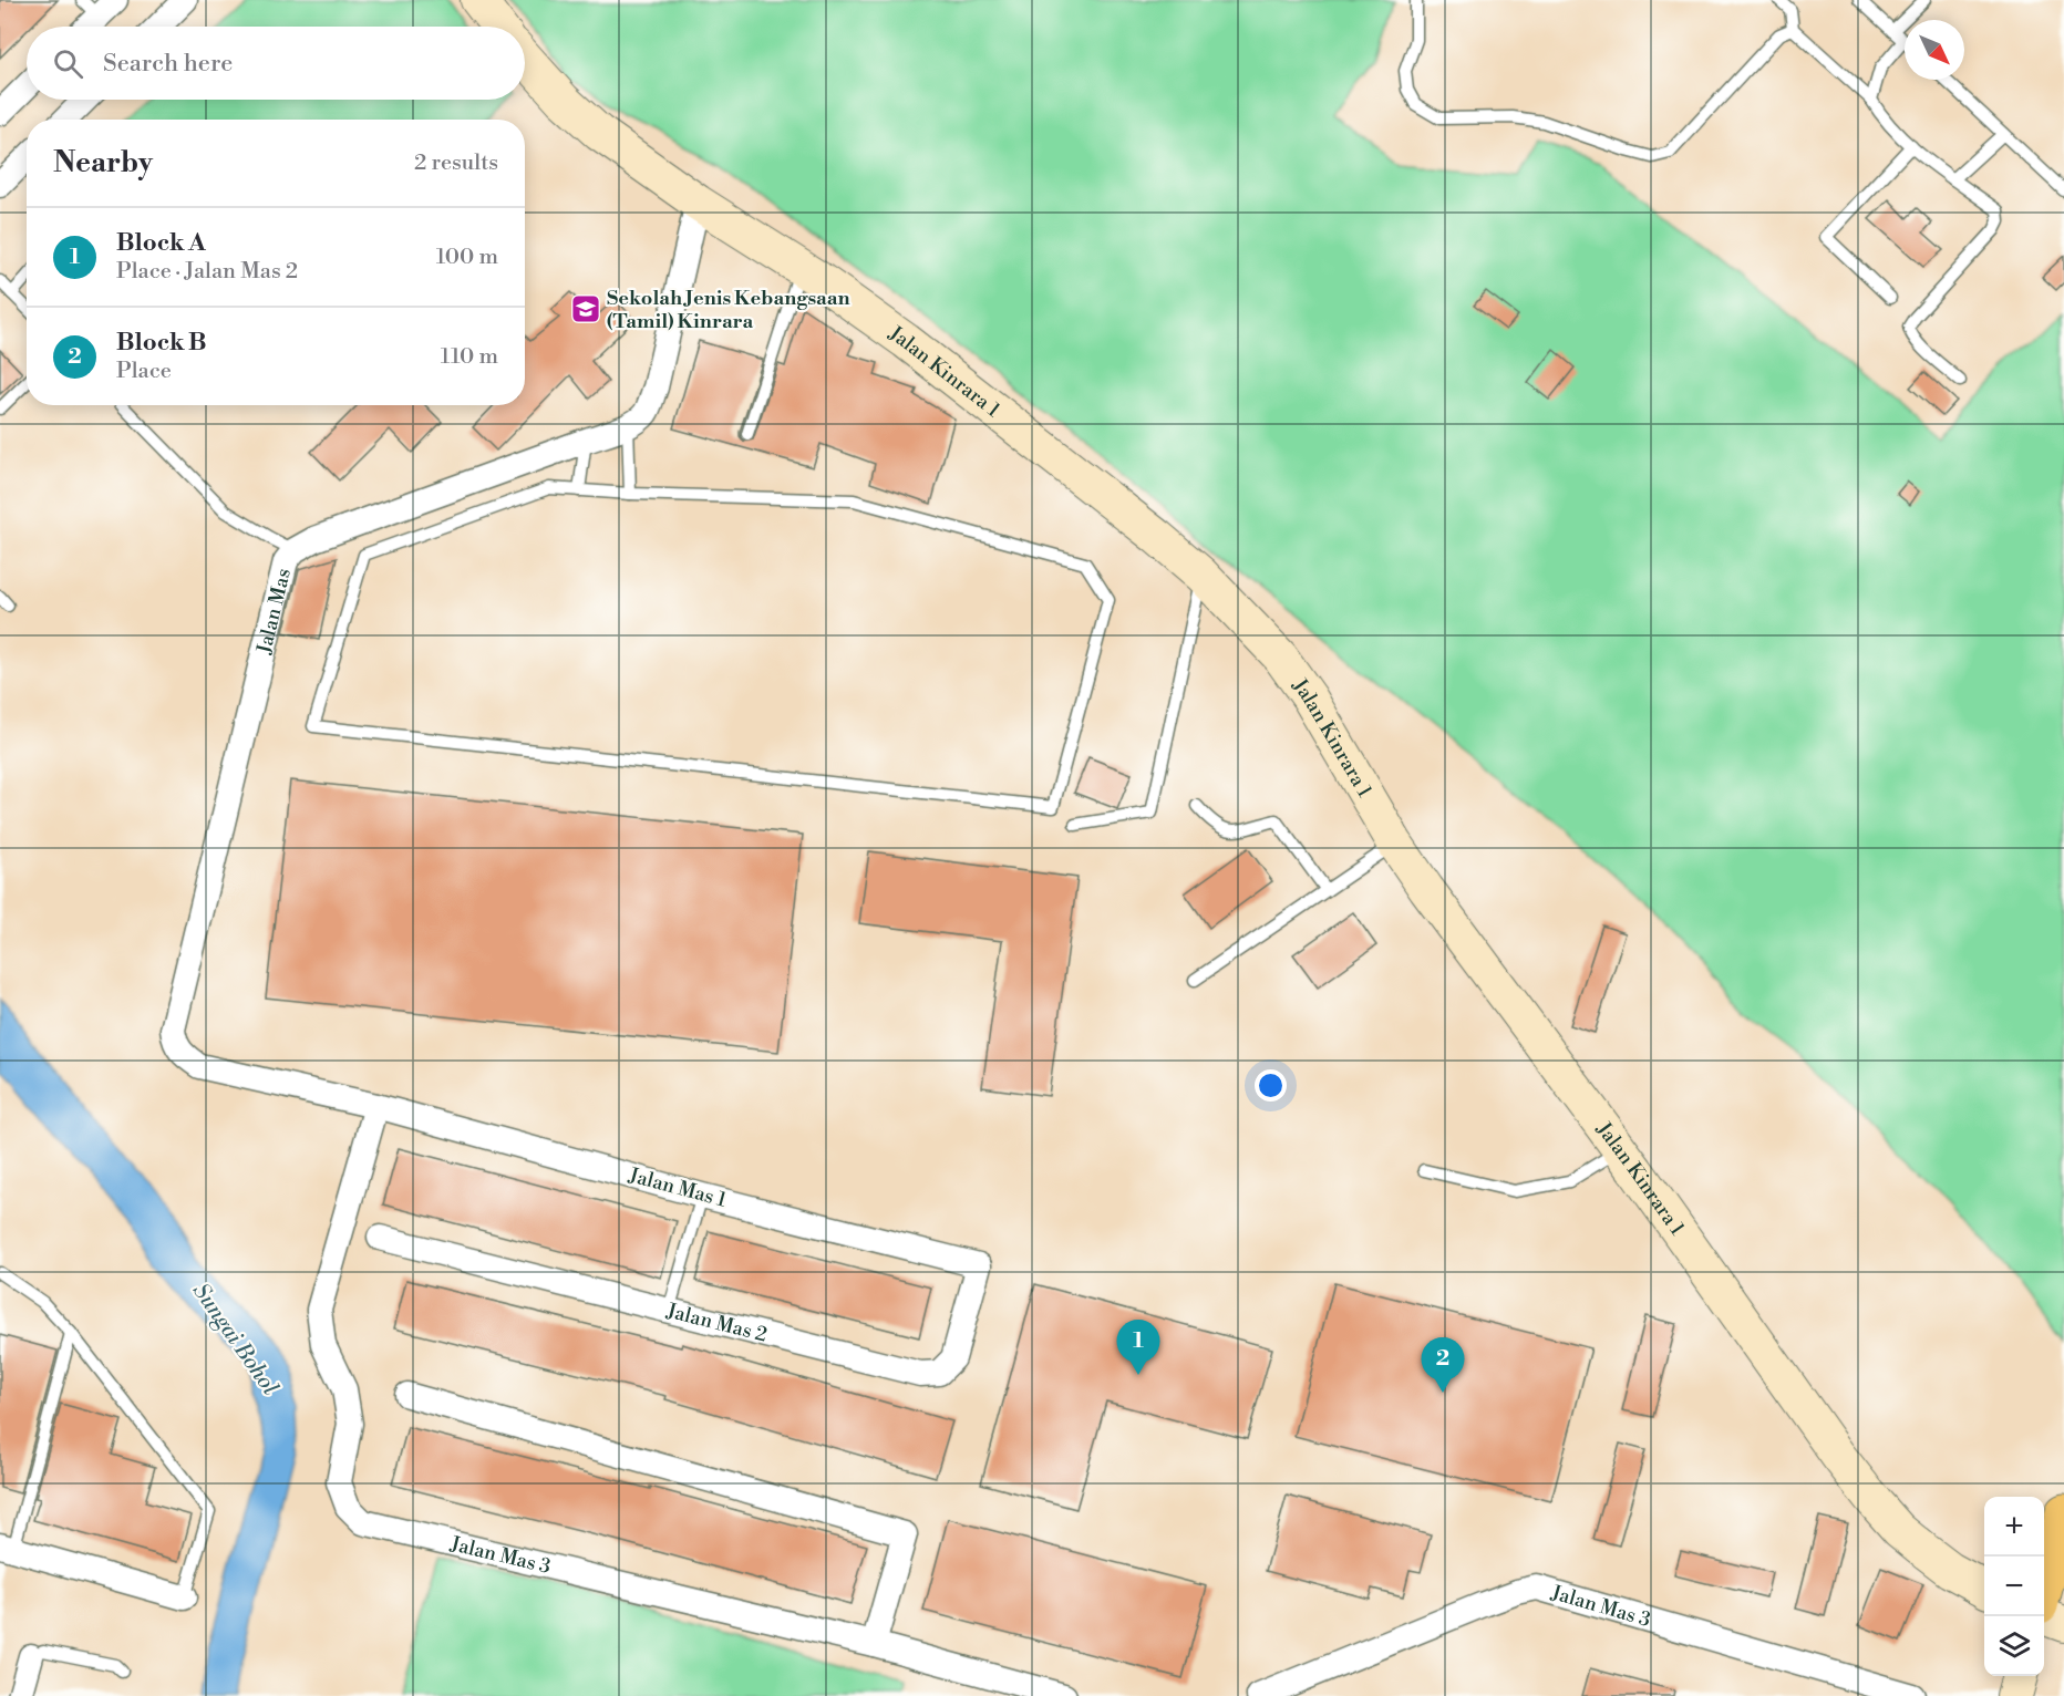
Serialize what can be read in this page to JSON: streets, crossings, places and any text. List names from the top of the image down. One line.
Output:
{"streets":{"street":["Jalan Kinrara 1","Jalan Mas","Jalan Mas 1","Jalan Mas 2","Jalan Mas 3"]},"crossings":[["Jalan Kinrara 1","Jalan Mas"],["Jalan Mas","Jalan Mas 1"],["Jalan Mas","Jalan Mas 3"],["Jalan Mas 1","Jalan Mas 2"],["Jalan Mas 1","Jalan Mas 3"]],"water":["Sungai Bohol"],"places":{"school or university":["Sekolah Jenis Kebangsaan (Tamil) Kinrara"]},"north":"bottom right","page":{"search":"Search here","heading":["Nearby","2 results"],"list":[{"mark":"1","name":"Block A","note":"Place · Jalan Mas 2","value":"100 m"},{"mark":"2","name":"Block B","note":"Place","value":"110 m"}],"pins":["1","2"],"map_buttons":["+","−"]}}
